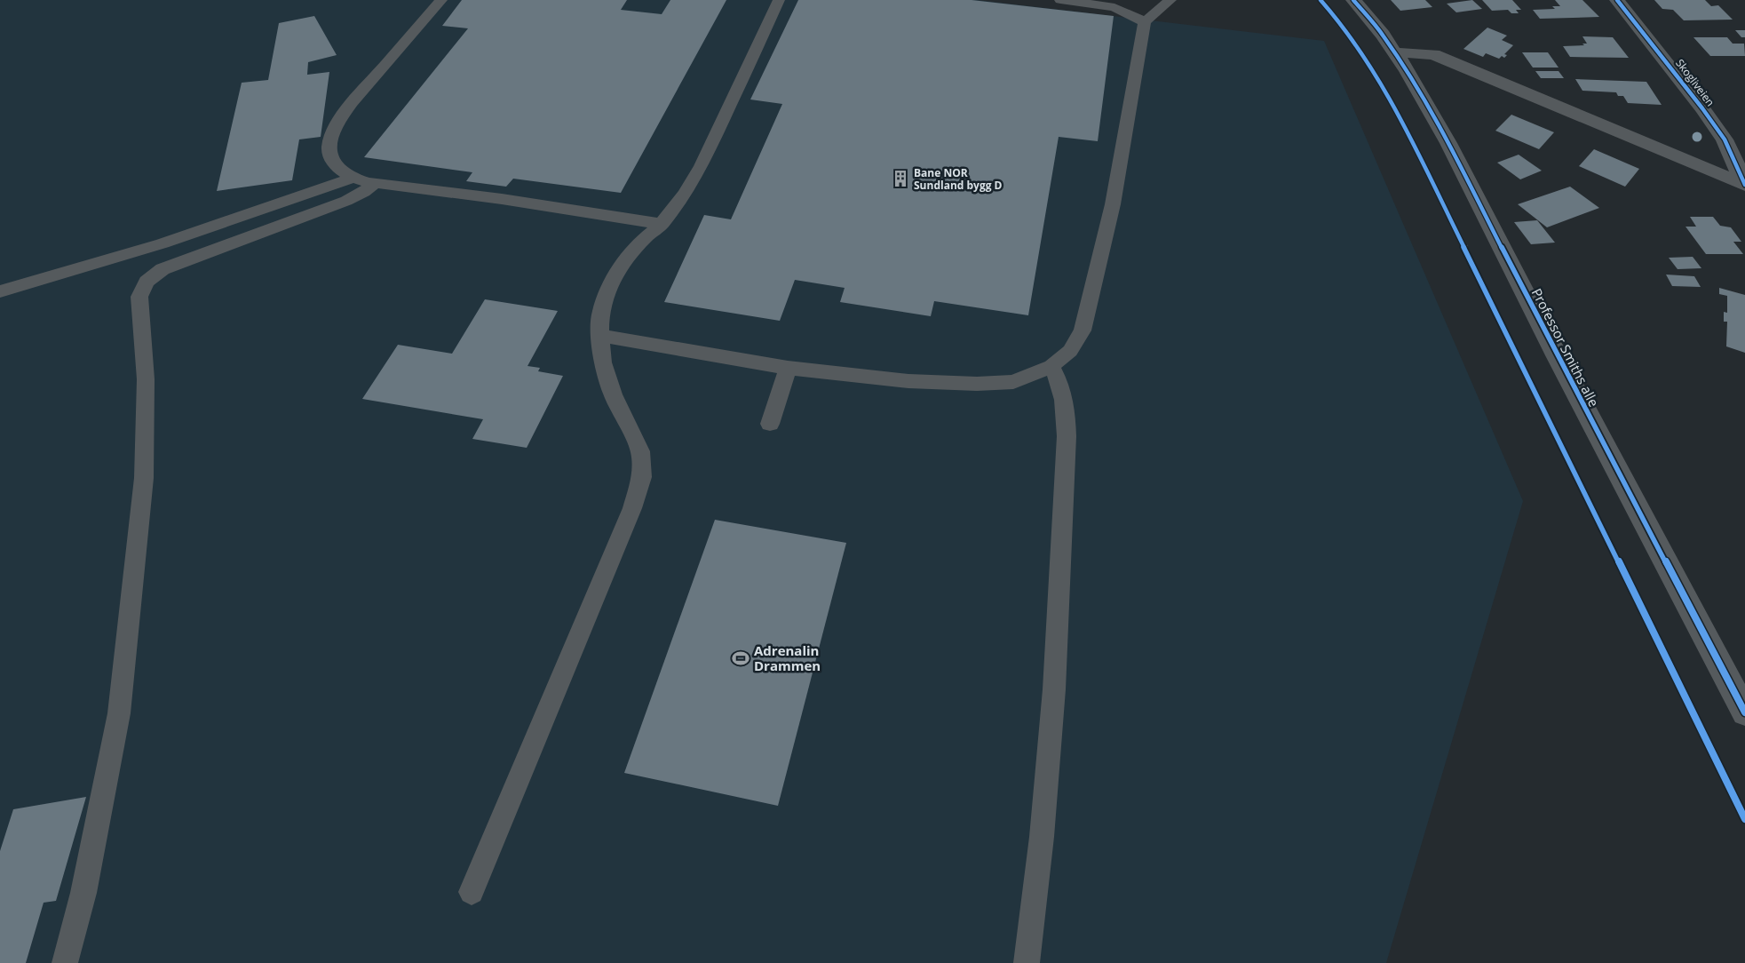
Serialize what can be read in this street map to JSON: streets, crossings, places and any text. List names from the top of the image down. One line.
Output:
{"streets":{"street":["Skogliveien","Professor Smiths alle"]},"crossings":[["Skogliveien","Professor Smiths alle"]],"places":{"building":["Bane NOR Sundland bygg D"],"sports":["Adrenalin Drammen"]}}
